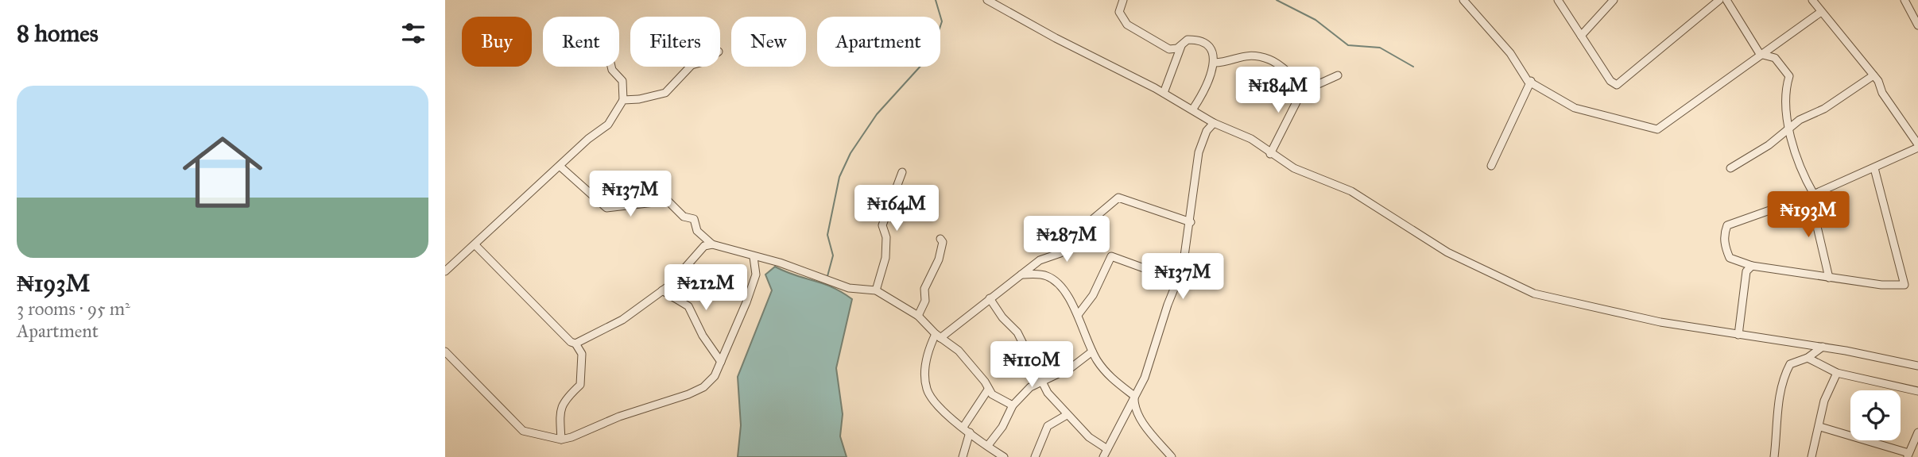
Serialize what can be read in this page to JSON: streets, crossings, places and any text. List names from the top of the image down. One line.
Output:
{"page":{"heading":"8 homes","chip":["Buy","Rent","Filters","New","Apartment"],"list":[{"name":"₦193M","note":"3 rooms · 95 m² · Apartment"}],"price":["₦184M","₦137M","₦164M","₦193M","₦287M","₦137M","₦212M","₦110M"]}}
